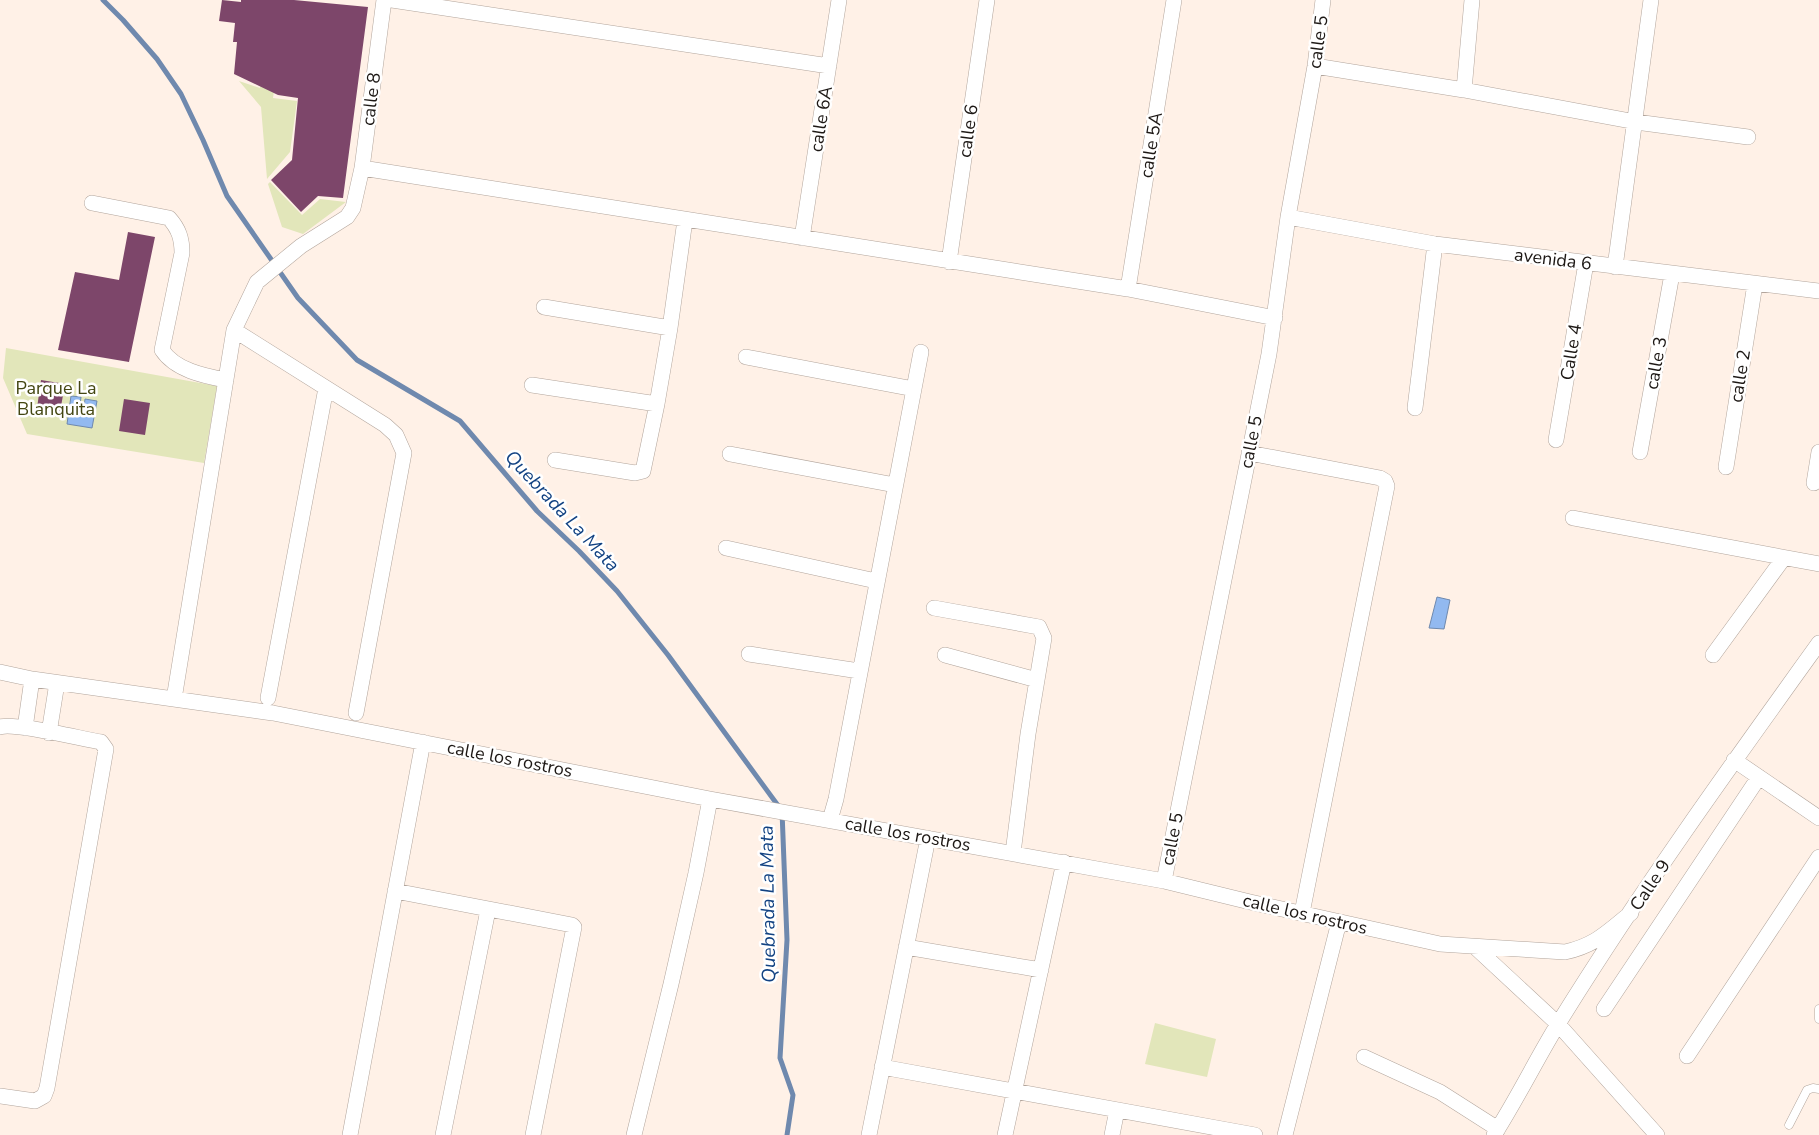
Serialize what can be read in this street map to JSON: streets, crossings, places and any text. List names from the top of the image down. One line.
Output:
{"streets":{"street":["calle 5","calle 8","calle 6A","calle 6","calle 5A","avenida 6","Calle 4","calle 3","calle 2","calle los rostros","Calle 9"]},"crossings":[["calle 5","avenida 6"],["calle 5","calle los rostros"],["avenida 6","Calle 4"],["avenida 6","calle 3"],["avenida 6","calle 2"],["calle los rostros","Calle 9"]],"water":["Quebrada La Mata"],"parks":["Parque La Blanquita"]}
